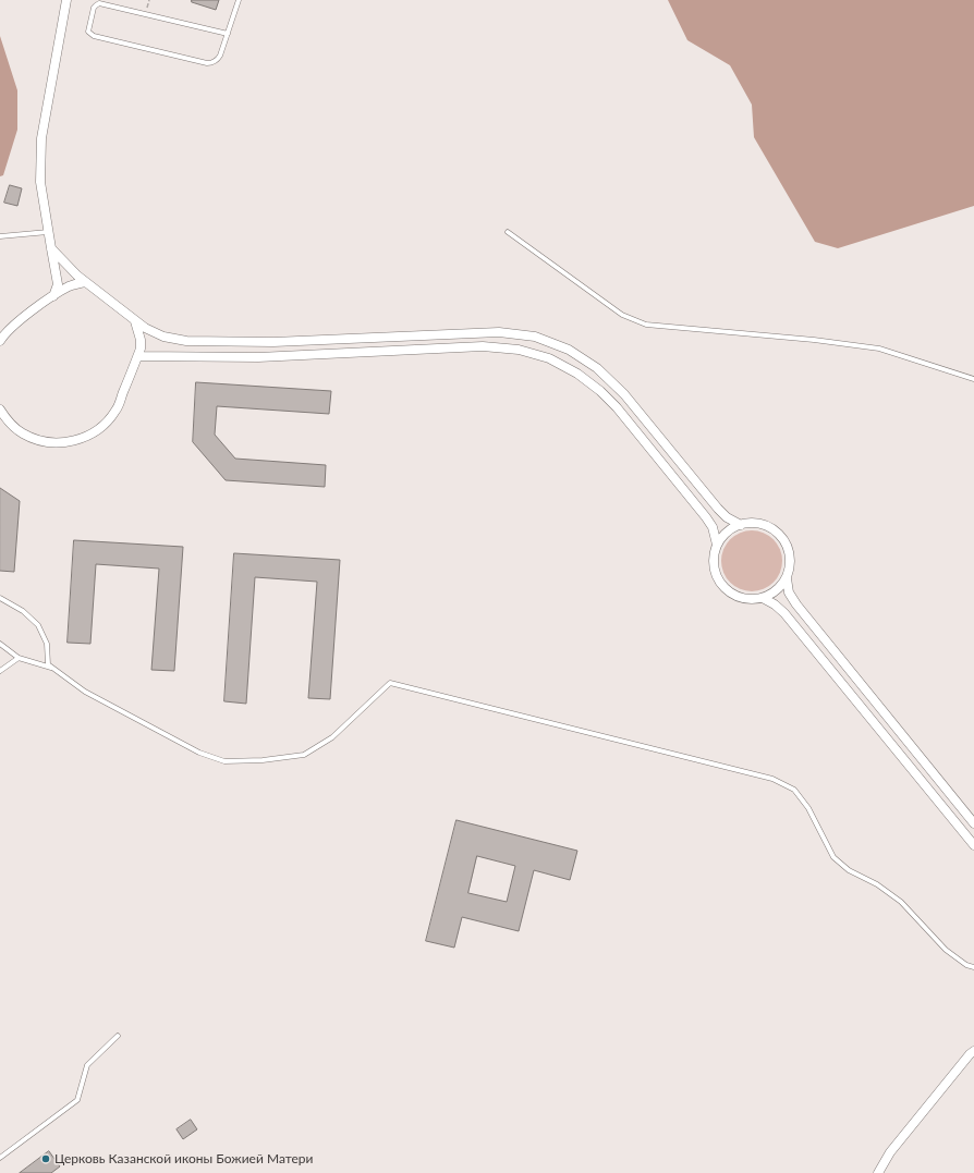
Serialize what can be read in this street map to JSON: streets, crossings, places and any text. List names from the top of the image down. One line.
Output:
{"places":["Церковь Казанской иконы Божией Матери"]}
